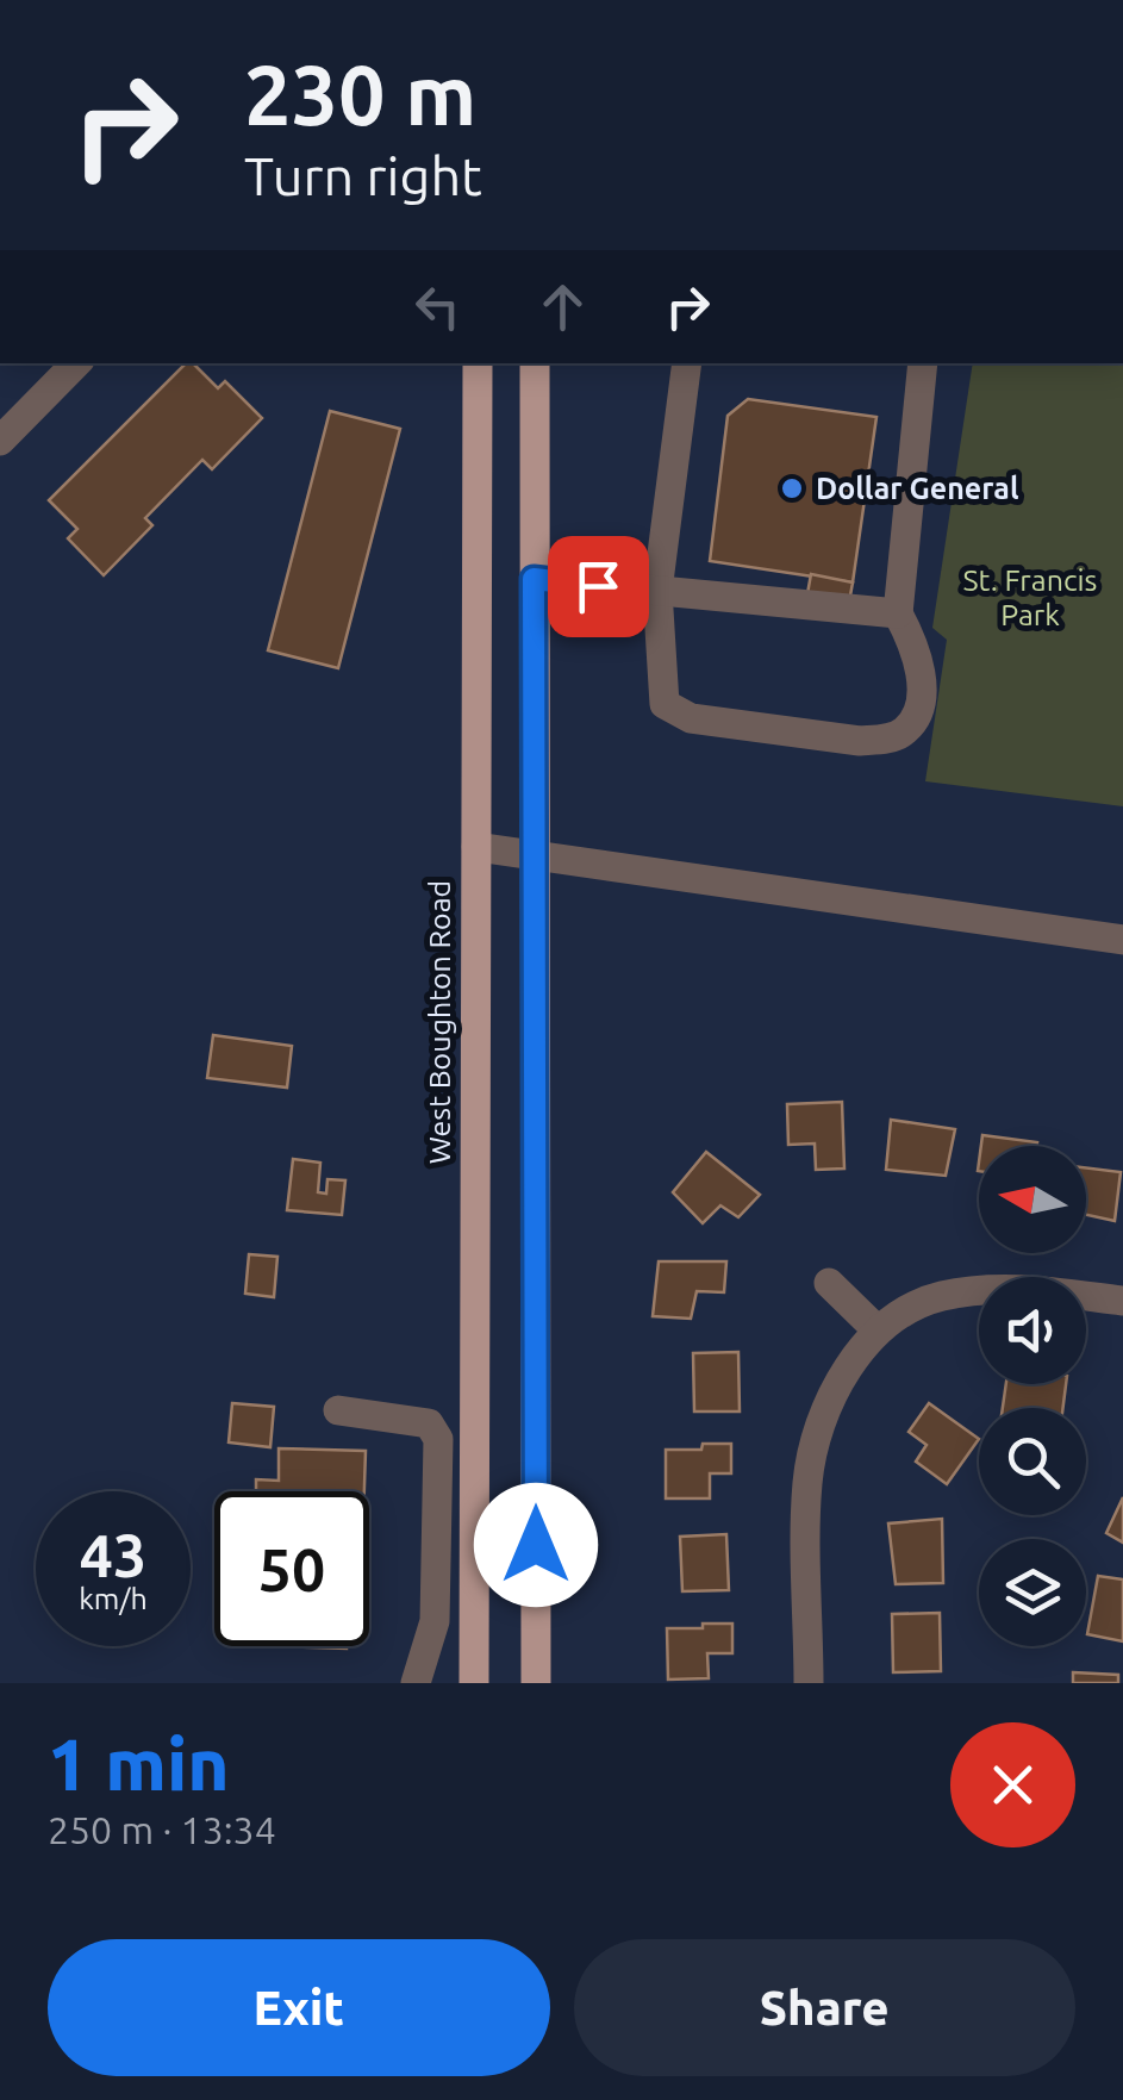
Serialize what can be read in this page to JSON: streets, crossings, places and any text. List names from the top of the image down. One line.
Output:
{"streets":{"main road":["West Boughton Road"]},"parks":["St. Francis Park"],"places":["Dollar General"],"north":"left","page":{"turn":["230 m","Turn right"],"speed":"43 km/h","limit":"50","heading":["1 min","250 m · 13:34"],"buttons":["Exit","Share"]}}
